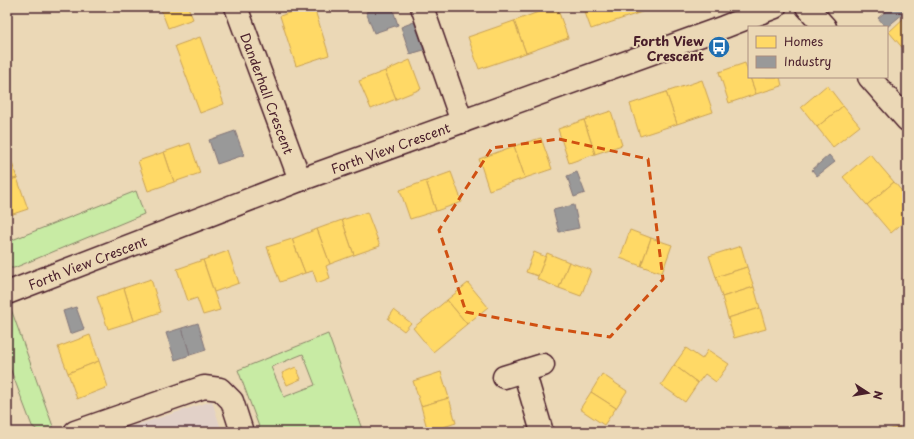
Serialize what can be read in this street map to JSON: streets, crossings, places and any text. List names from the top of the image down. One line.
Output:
{"streets":{"street":["Danderhall Crescent","Forth View Crescent"]},"crossings":[["Danderhall Crescent","Forth View Crescent"]],"places":{"bus stop":["Forth View Crescent"]},"legend":["Homes","Industry"],"north":"right"}
